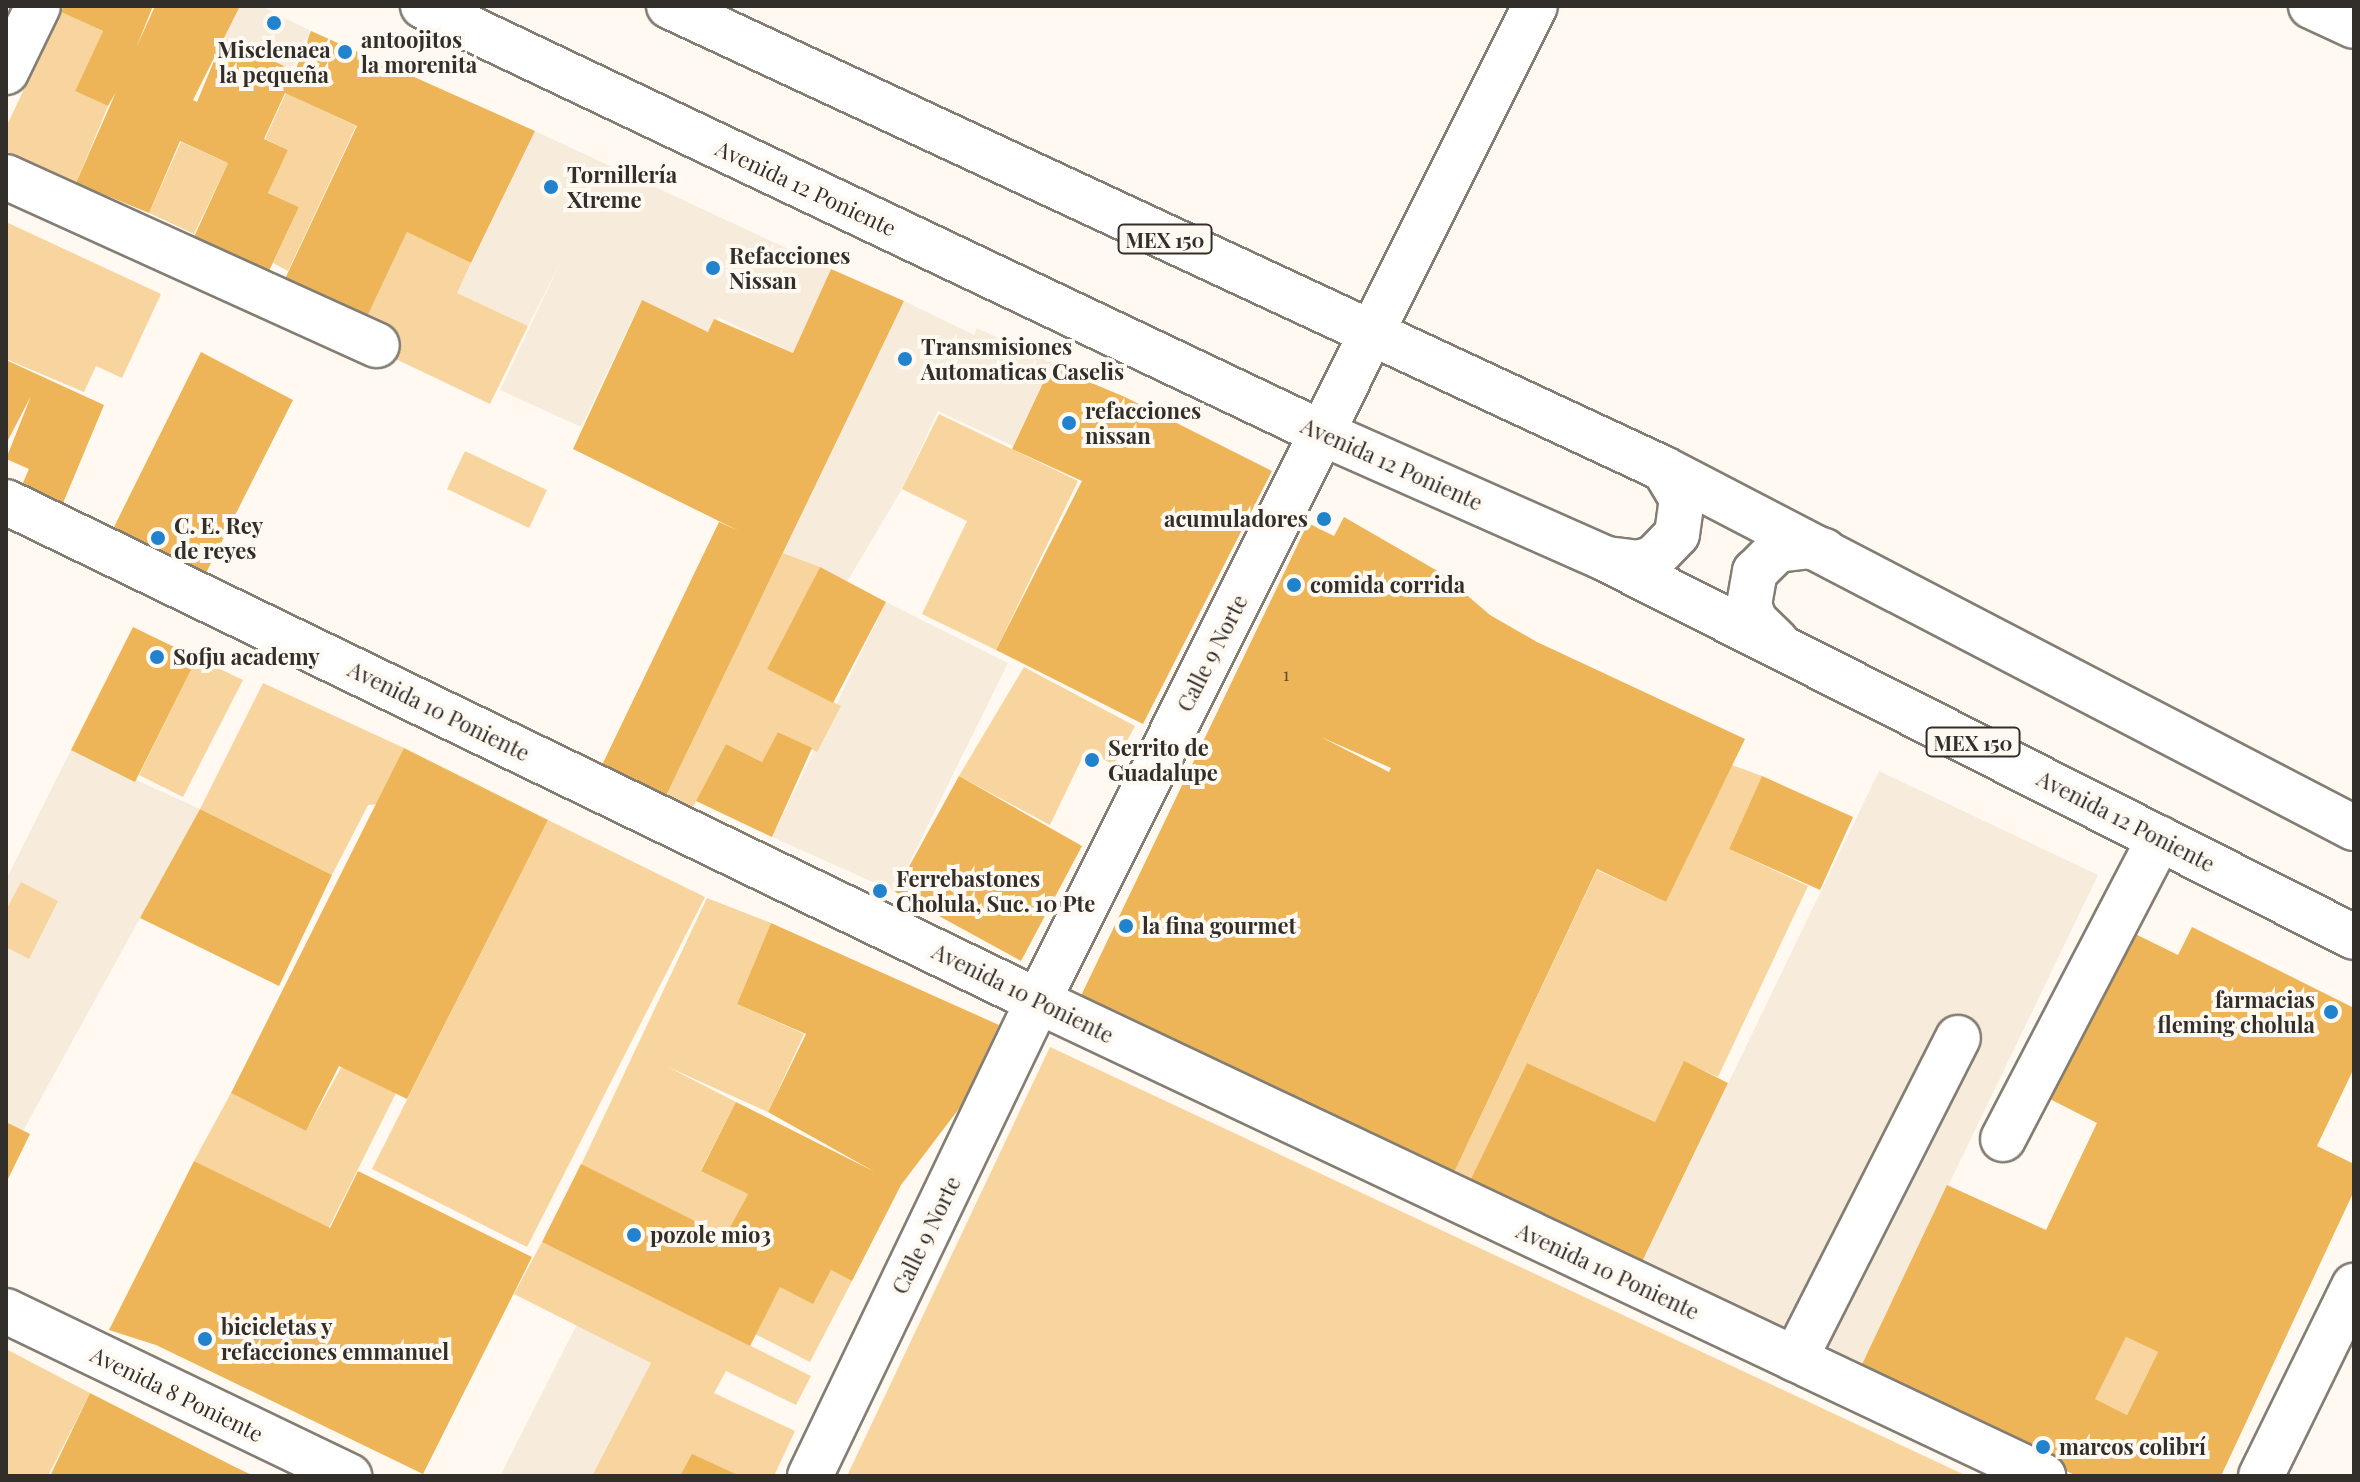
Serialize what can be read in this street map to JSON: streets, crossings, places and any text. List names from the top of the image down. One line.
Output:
{"streets":{"street":["Avenida 12 Poniente","MEX 150","Calle 9 Norte","Avenida 10 Poniente","Avenida 8 Poniente"]},"crossings":[["Avenida 12 Poniente","Calle 9 Norte"],["MEX 150","Calle 9 Norte"],["Calle 9 Norte","Avenida 10 Poniente"]],"places":["Misclenaea la pequeña","antoojitos la morenita","Tornillería Xtreme","Refacciones Nissan","Transmisiones Automaticas Caselis","refacciones nissan","acumuladores","C. E. Rey de reyes","comida corrida","Sofju academy","Serrito de Guadalupe","Ferrebastones Cholula, Suc. 10 Pte","la fina gourmet","farmacias fleming cholula","pozole mio3","bicicletas y refacciones emmanuel","marcos colibrí"],"house_numbers":["1"]}
